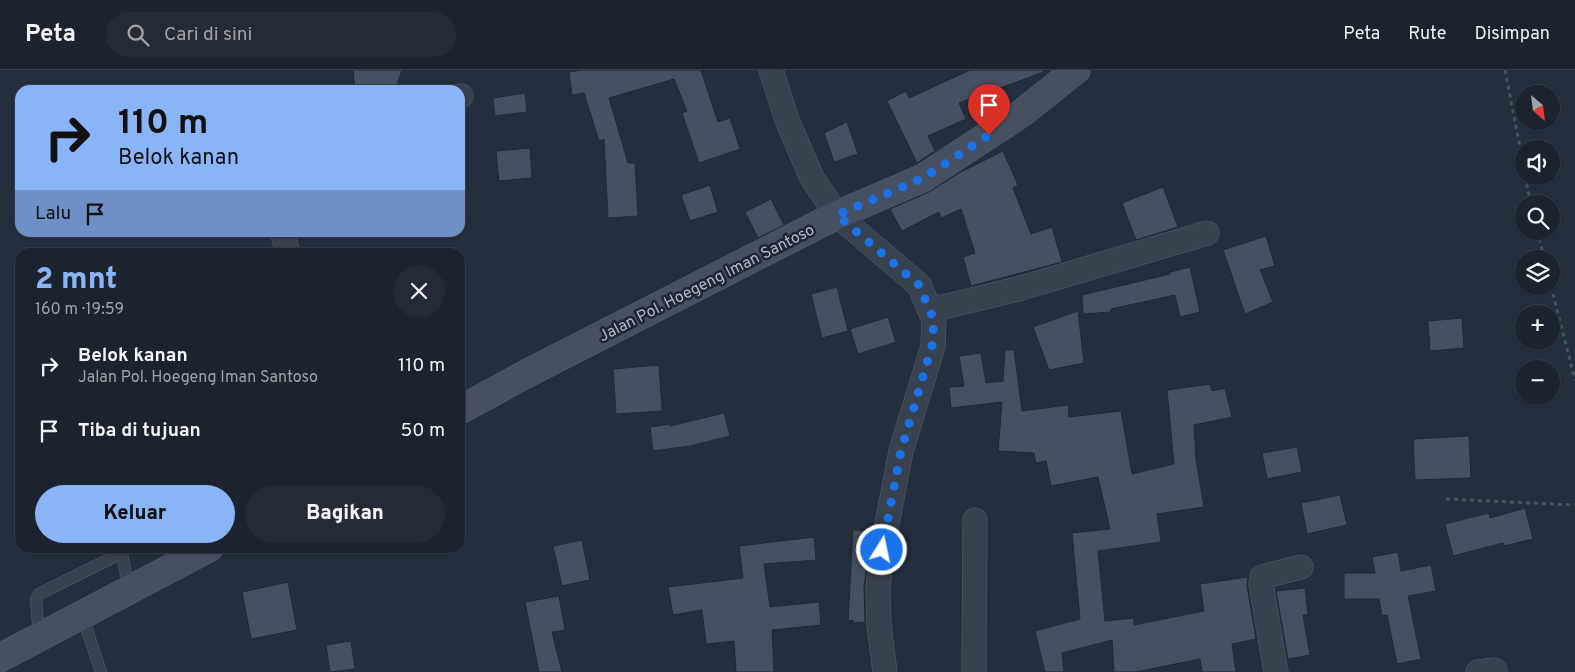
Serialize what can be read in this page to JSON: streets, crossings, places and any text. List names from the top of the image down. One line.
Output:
{"streets":{"street":["Jalan Pol. Hoegeng Iman Santoso"]},"north":"bottom right","page":{"header":"Peta","search":"Cari di sini","nav":["Peta","Rute","Disimpan"],"map_buttons":["+","−"],"turn":["110 m","Belok kanan"],"then":"Lalu","heading":["2 mnt","160 m · 19:59"],"list":[{"name":"Belok kanan","note":"Jalan Pol. Hoegeng Iman Santoso","value":"110 m"},{"name":"Tiba di tujuan","value":"50 m"}],"buttons":["Keluar","Bagikan"]}}
